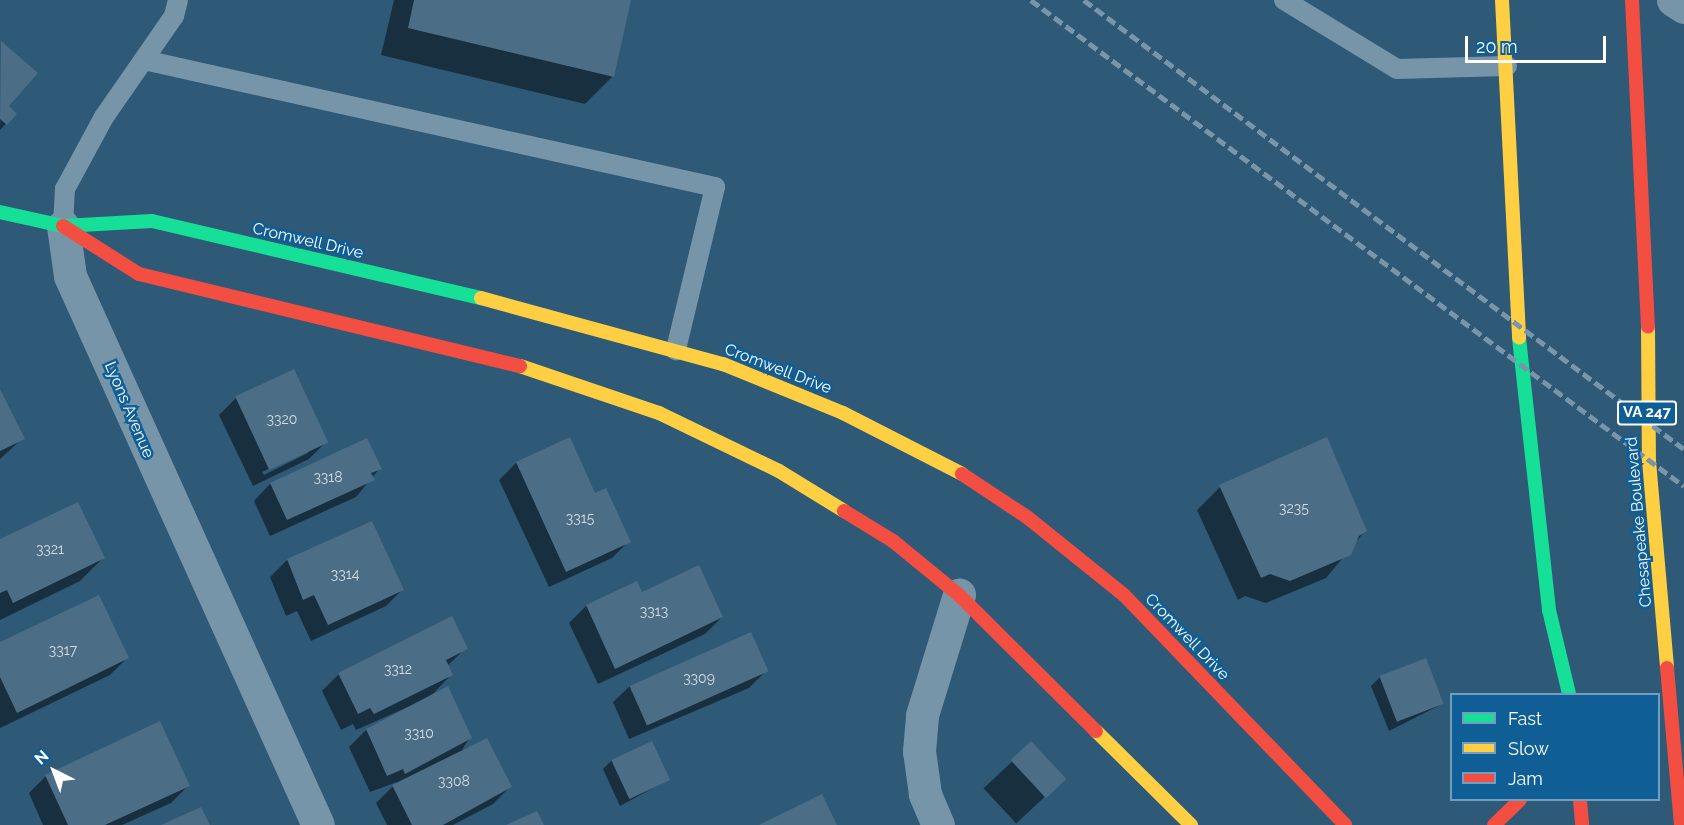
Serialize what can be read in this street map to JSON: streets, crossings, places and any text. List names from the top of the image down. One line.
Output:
{"streets":{"street":["Cromwell Drive","Lyons Avenue","VA 247","Chesapeake Boulevard"]},"crossings":[["Cromwell Drive","Lyons Avenue"]],"house_numbers":["3320","3318","3235","3315","3321","3314","3313","3317","3312","3309","3310","3308"],"legend":["Fast","Slow","Jam"],"scale_bar":"20 m","north":"top left"}
